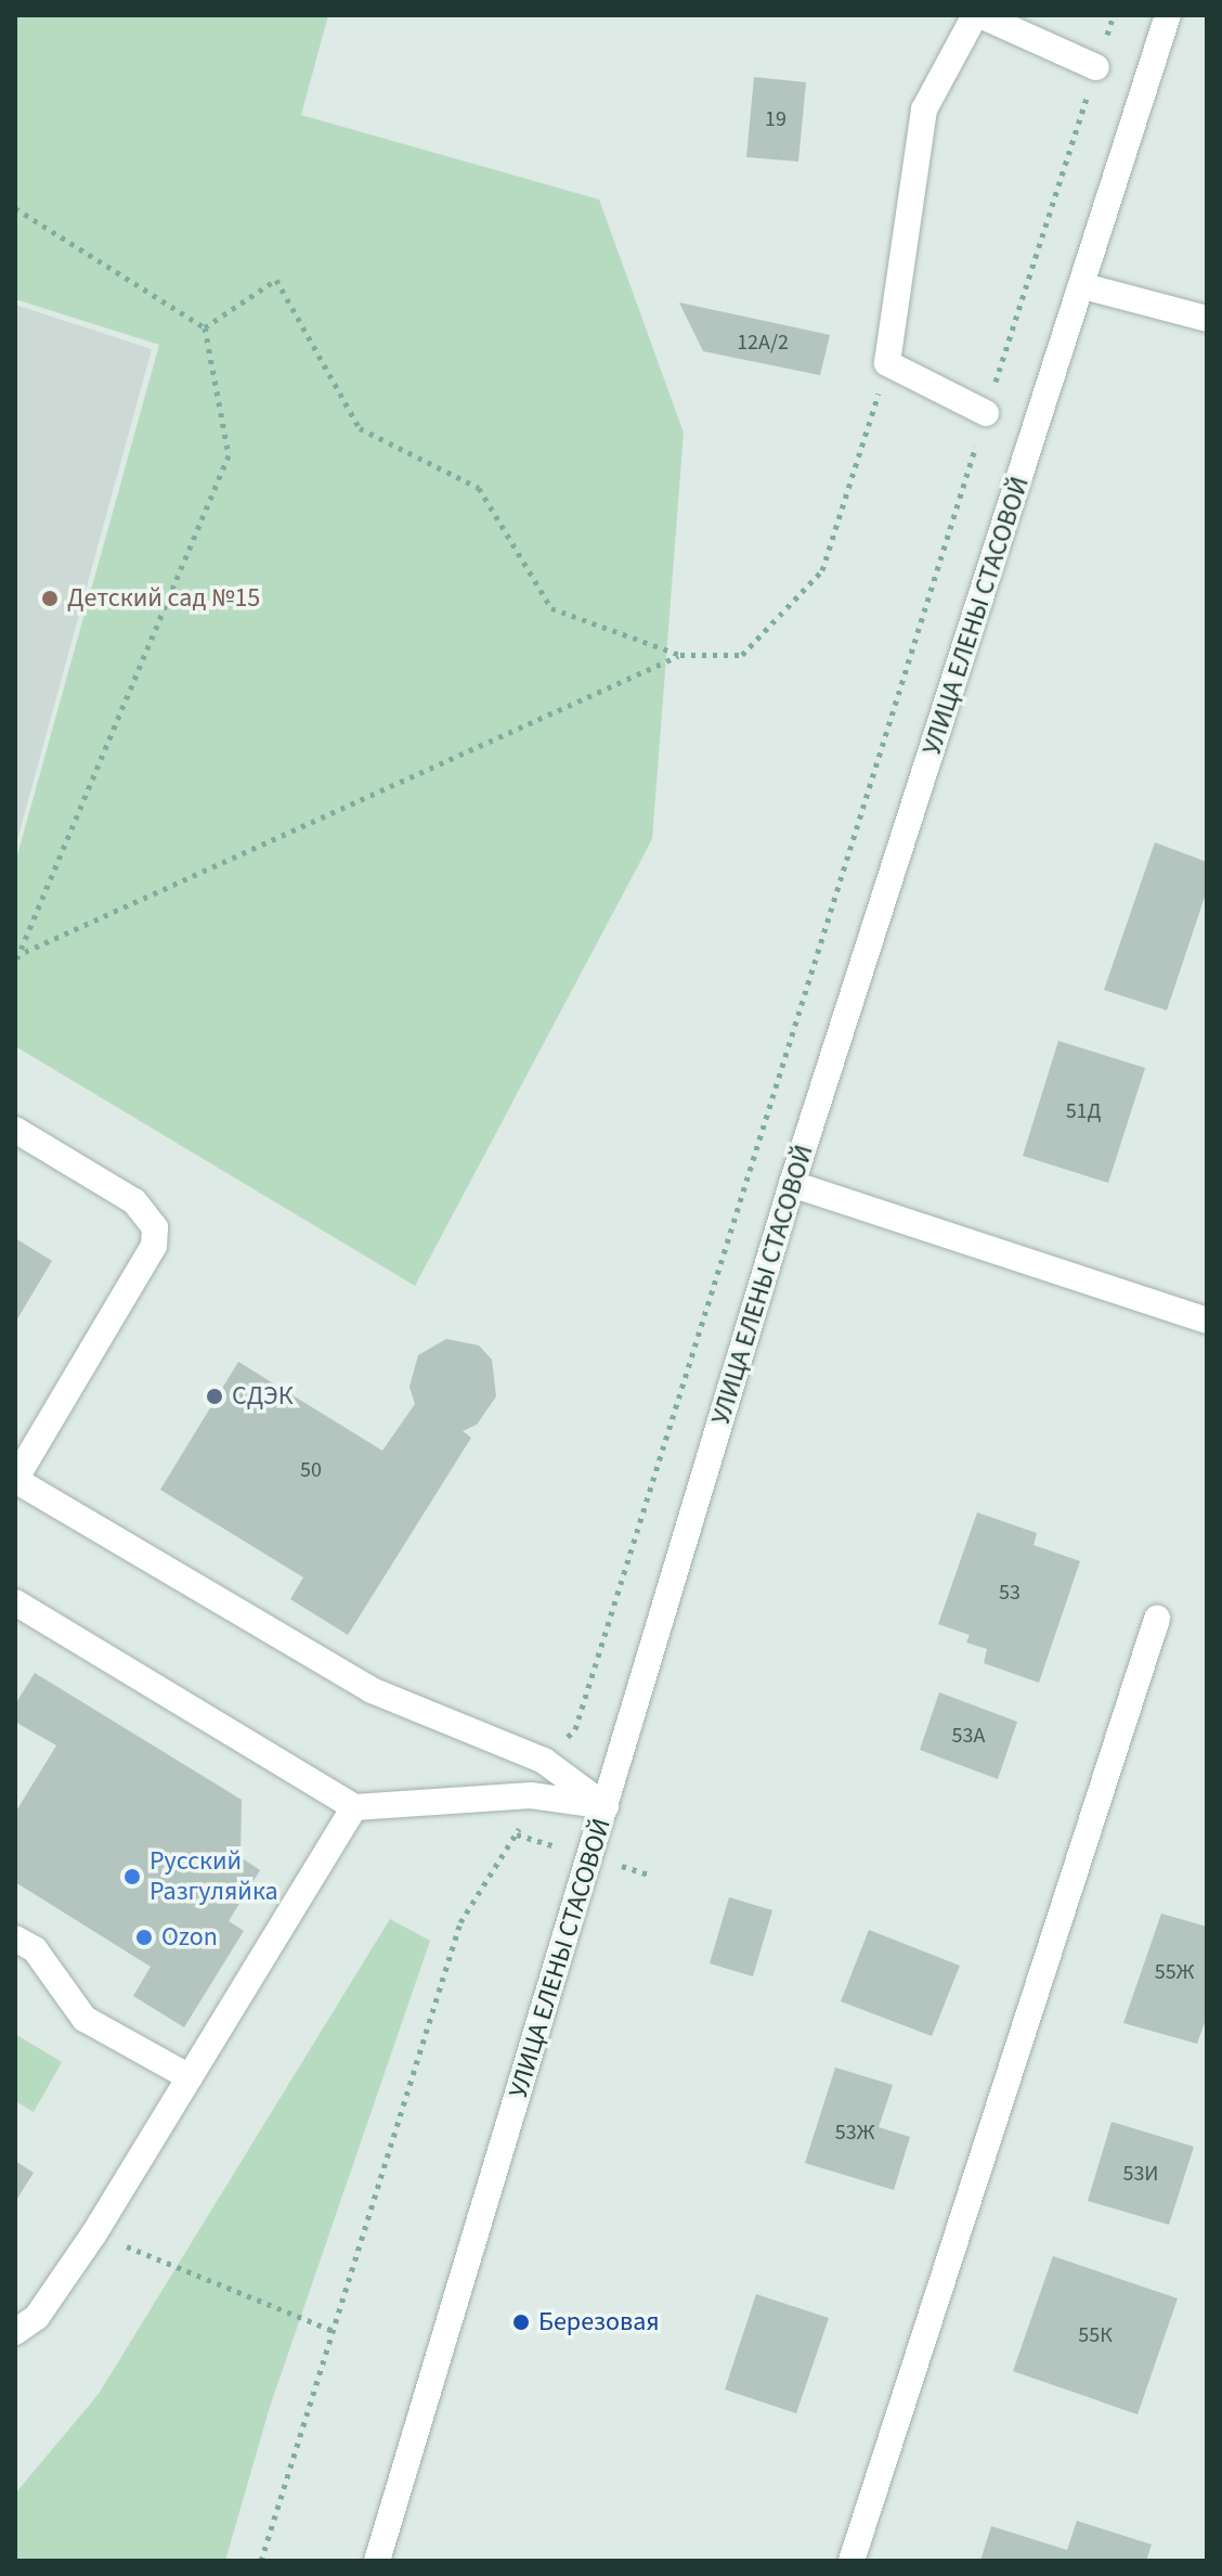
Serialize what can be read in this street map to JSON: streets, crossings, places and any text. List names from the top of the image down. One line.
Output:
{"streets":{"street":["УЛИЦА ЕЛЕНЫ СТАСОВОЙ"]},"places":["Детский сад №15","СДЭК","Русский Разгуляйка","Ozon","Березовая"],"house_numbers":["19","12А/2","51Д","50","53","53А","55Ж","53Ж","53И","55К"]}
